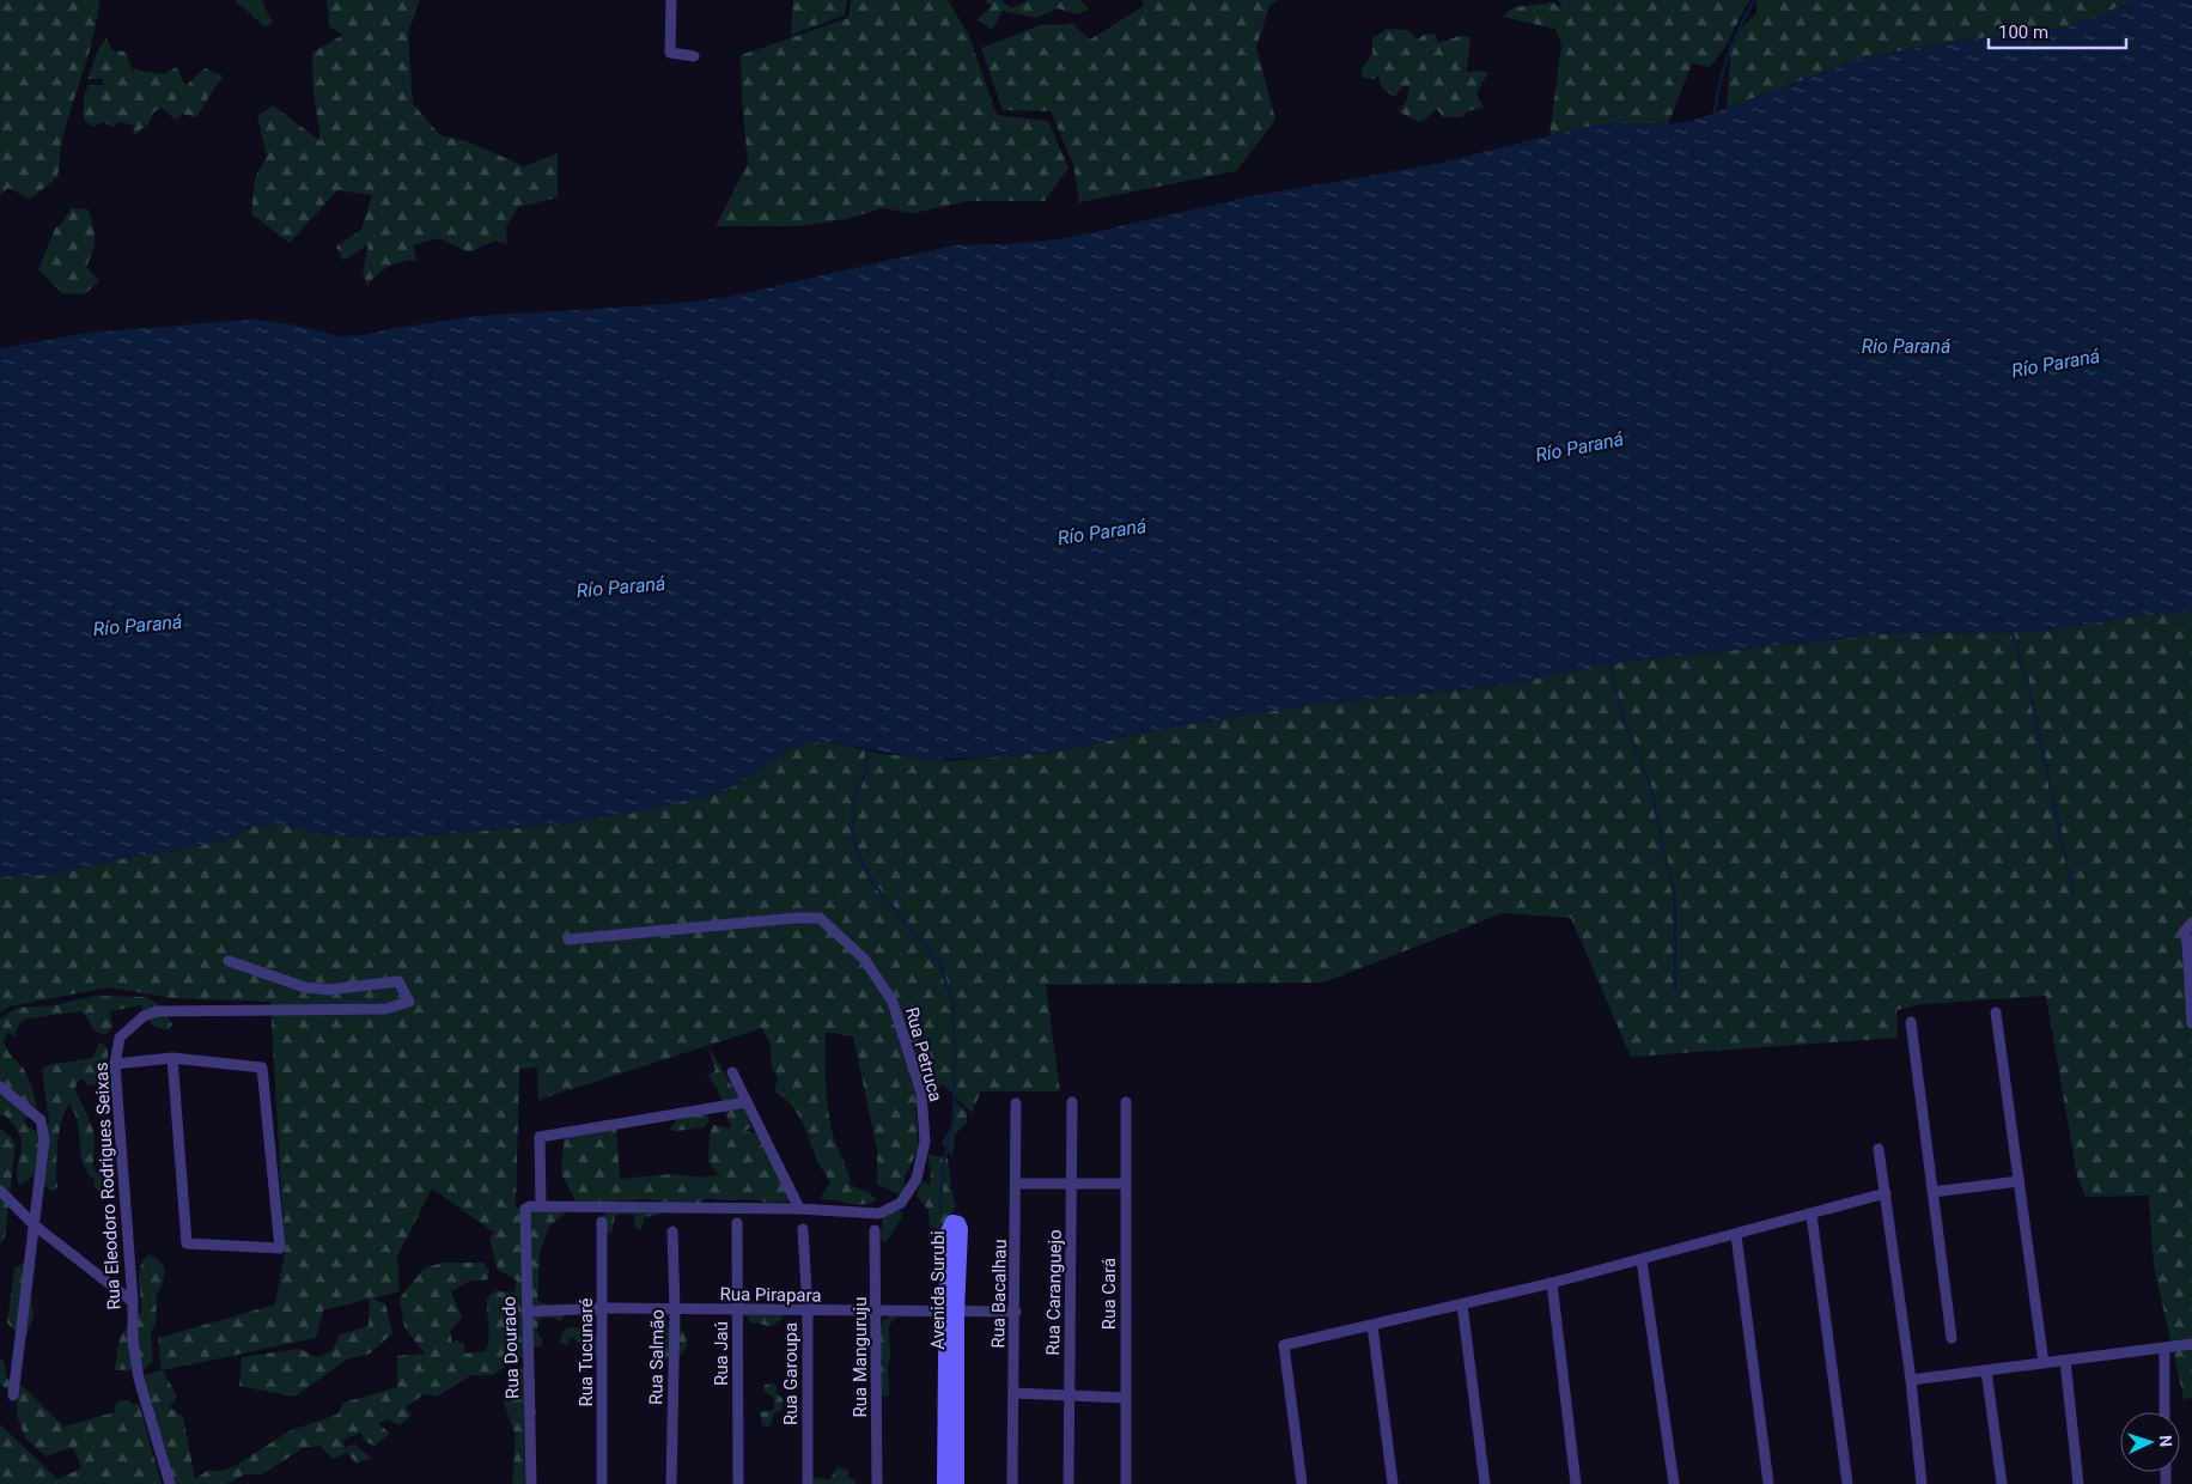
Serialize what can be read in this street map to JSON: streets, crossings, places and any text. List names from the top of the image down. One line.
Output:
{"streets":{"street":["Rua Petruca","Rua Eleodoro Rodrigues Seixas","Avenida Surubi","Rua Caranguejo","Rua Bacalhau","Rua Cará","Rua Pirapara","Rua Dourado","Rua Tucunaré","Rua Jaú","Rua Salmão","Rua Manguruju","Rua Garoupa"]},"crossings":[["Rua Petruca","Rua Dourado"],["Avenida Surubi","Rua Pirapara"],["Rua Bacalhau","Rua Pirapara"],["Rua Pirapara","Rua Dourado"],["Rua Pirapara","Rua Tucunaré"],["Rua Pirapara","Rua Jaú"],["Rua Pirapara","Rua Salmão"],["Rua Pirapara","Rua Manguruju"],["Rua Pirapara","Rua Garoupa"]],"water":["Rio Paraná","Río Paraná"],"scale_bar":"100 m","north":"right"}
